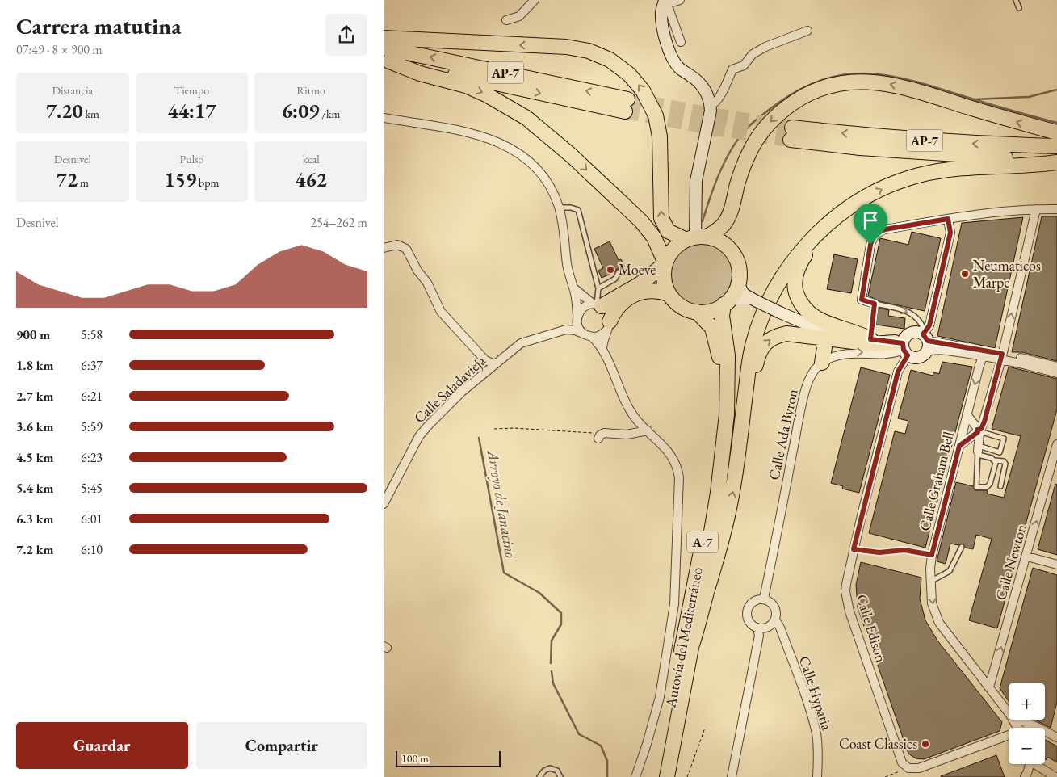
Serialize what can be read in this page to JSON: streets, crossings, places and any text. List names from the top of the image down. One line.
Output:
{"streets":{"highway":["AP-7","A-7","Autovía del Mediterráneo"],"street":["Calle Saladavieja","Calle Ada Byron","Calle Graham Bell","Calle Newton","Calle Edison","Calle Hypatia"]},"crossings":[["Calle Ada Byron","Calle Edison"],["Calle Ada Byron","Calle Hypatia"],["Calle Graham Bell","Calle Newton"],["A-7","Autovía del Mediterráneo"]],"one_way":["Calle Graham Bell","Calle Newton"],"water":["Arroyo de Janacino"],"places":["Moeve","Neumaticos Marpe","Coast Classics"],"scale_bar":"100 m","page":{"heading":["Carrera matutina","07:49 · 8 × 900 m"],"stats":[["Distancia","7.20 km"],["Tiempo","44:17"],["Ritmo","6:09 /km"],["Desnivel","72 m"],["Pulso","159 bpm"],["kcal","462"]],"chart":["Desnivel","254–262 m"],"list":[{"name":"900 m","note":"5:58"},{"name":"1.8 km","note":"6:37"},{"name":"2.7 km","note":"6:21"},{"name":"3.6 km","note":"5:59"},{"name":"4.5 km","note":"6:23"},{"name":"5.4 km","note":"5:45"},{"name":"6.3 km","note":"6:01"},{"name":"7.2 km","note":"6:10"}],"map_buttons":["+","−"],"buttons":["Guardar","Compartir"],"scale":"100 m"}}
